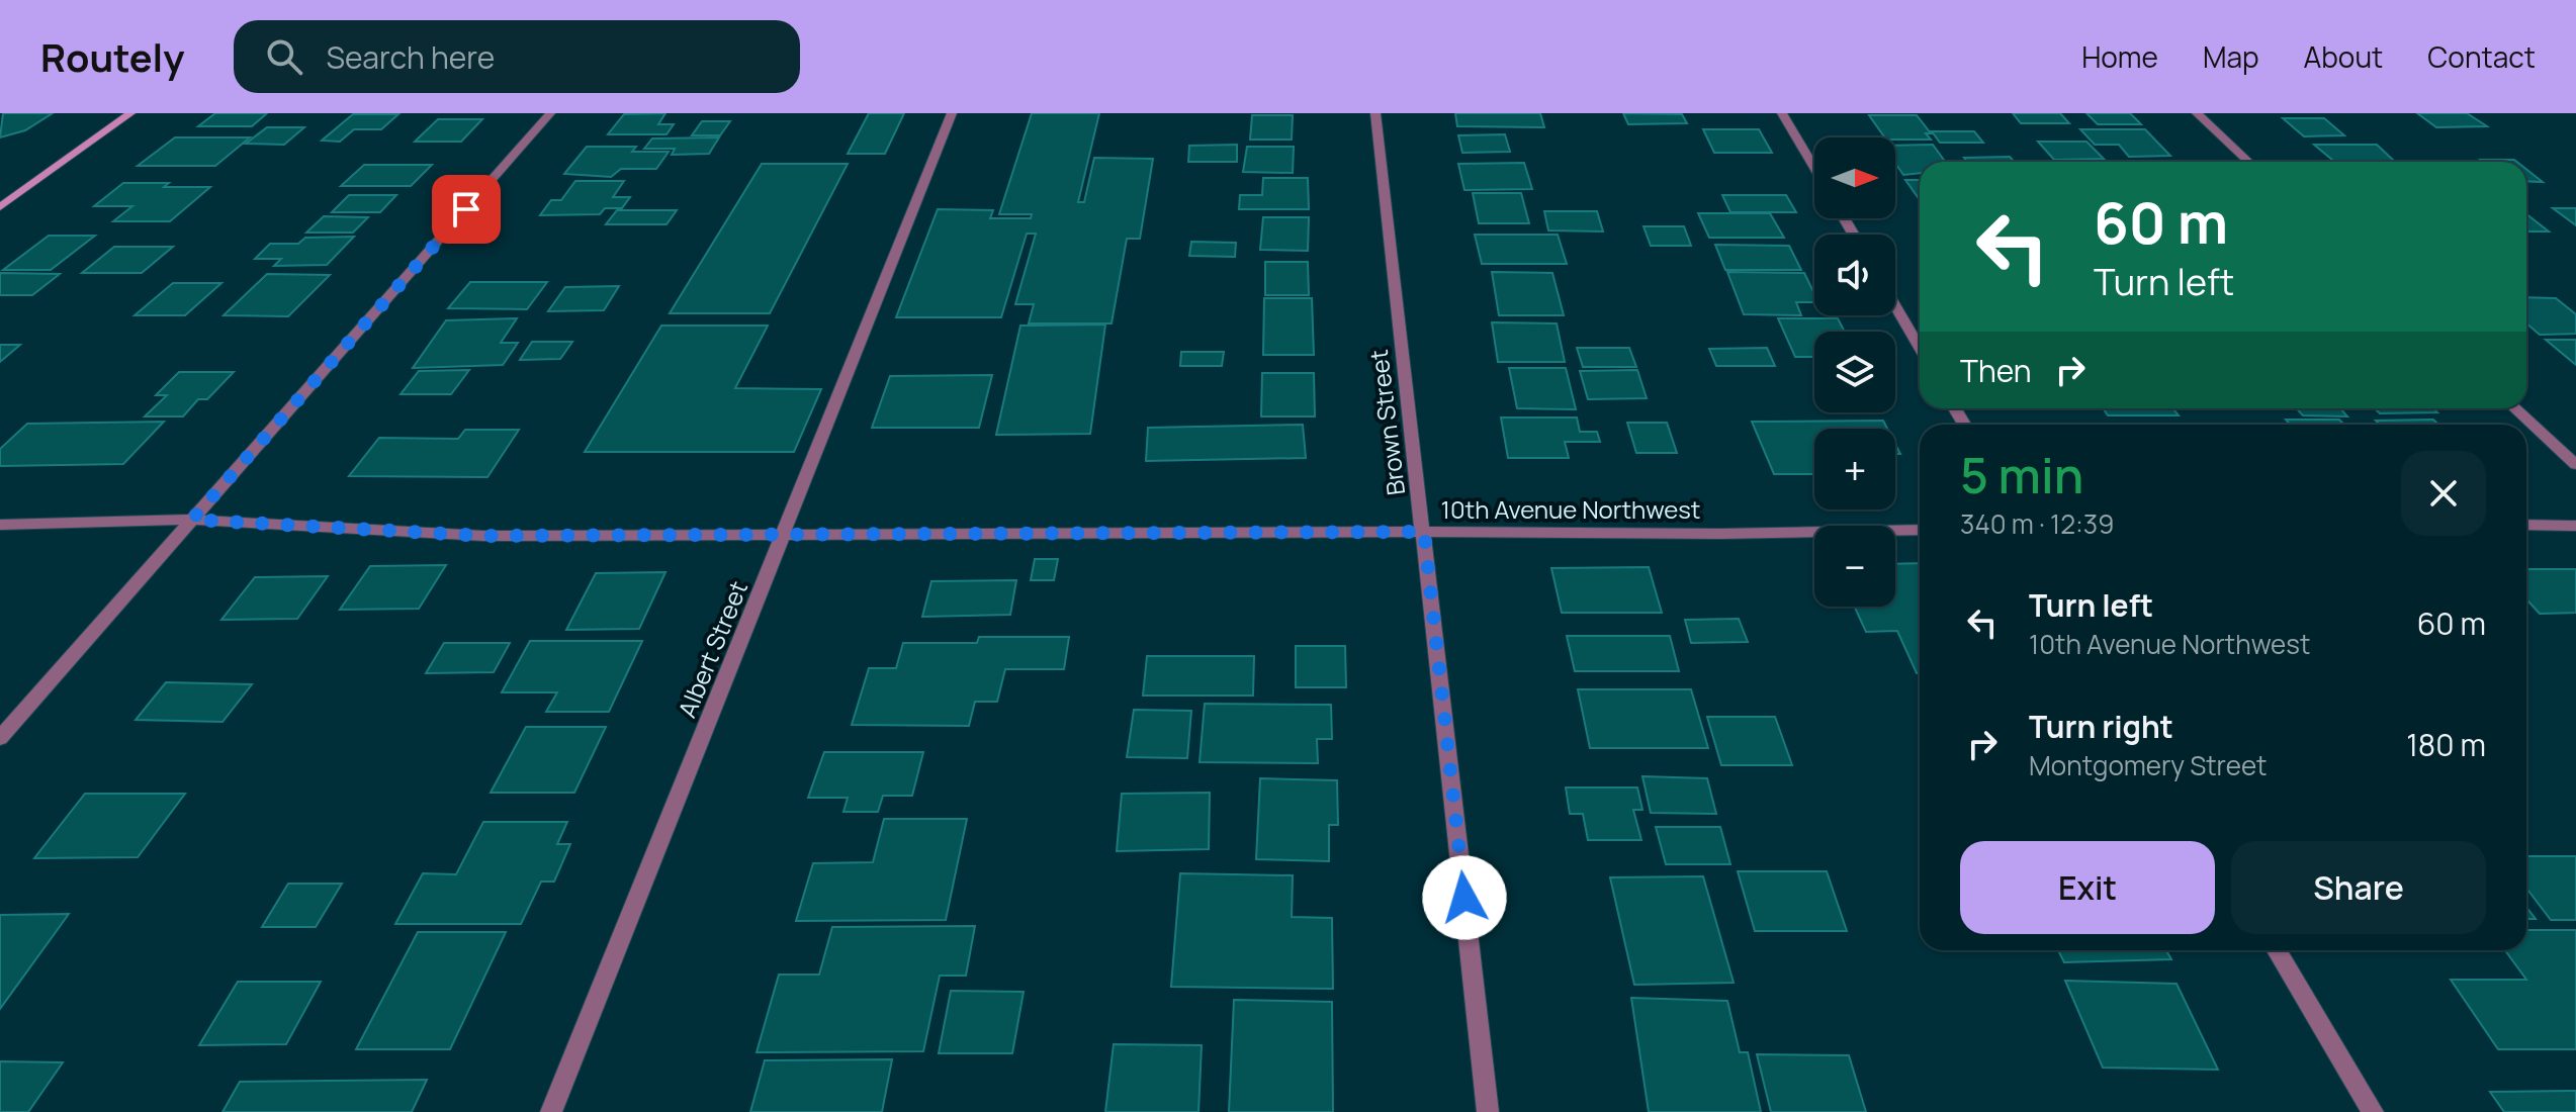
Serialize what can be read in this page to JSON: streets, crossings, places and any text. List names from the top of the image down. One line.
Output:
{"streets":{"street":["Brown Street","10th Avenue Northwest","Albert Street"]},"crossings":[["Brown Street","10th Avenue Northwest"],["10th Avenue Northwest","Albert Street"]],"north":"right","page":{"header":"Routely","search":"Search here","nav":["Home","Map","About","Contact"],"map_buttons":["+","−"],"turn":["60 m","Turn left"],"then":"Then","heading":["5 min","340 m · 12:39"],"list":[{"name":"Turn left","note":"10th Avenue Northwest","value":"60 m"},{"name":"Turn right","note":"Montgomery Street","value":"180 m"}],"buttons":["Exit","Share"]}}
